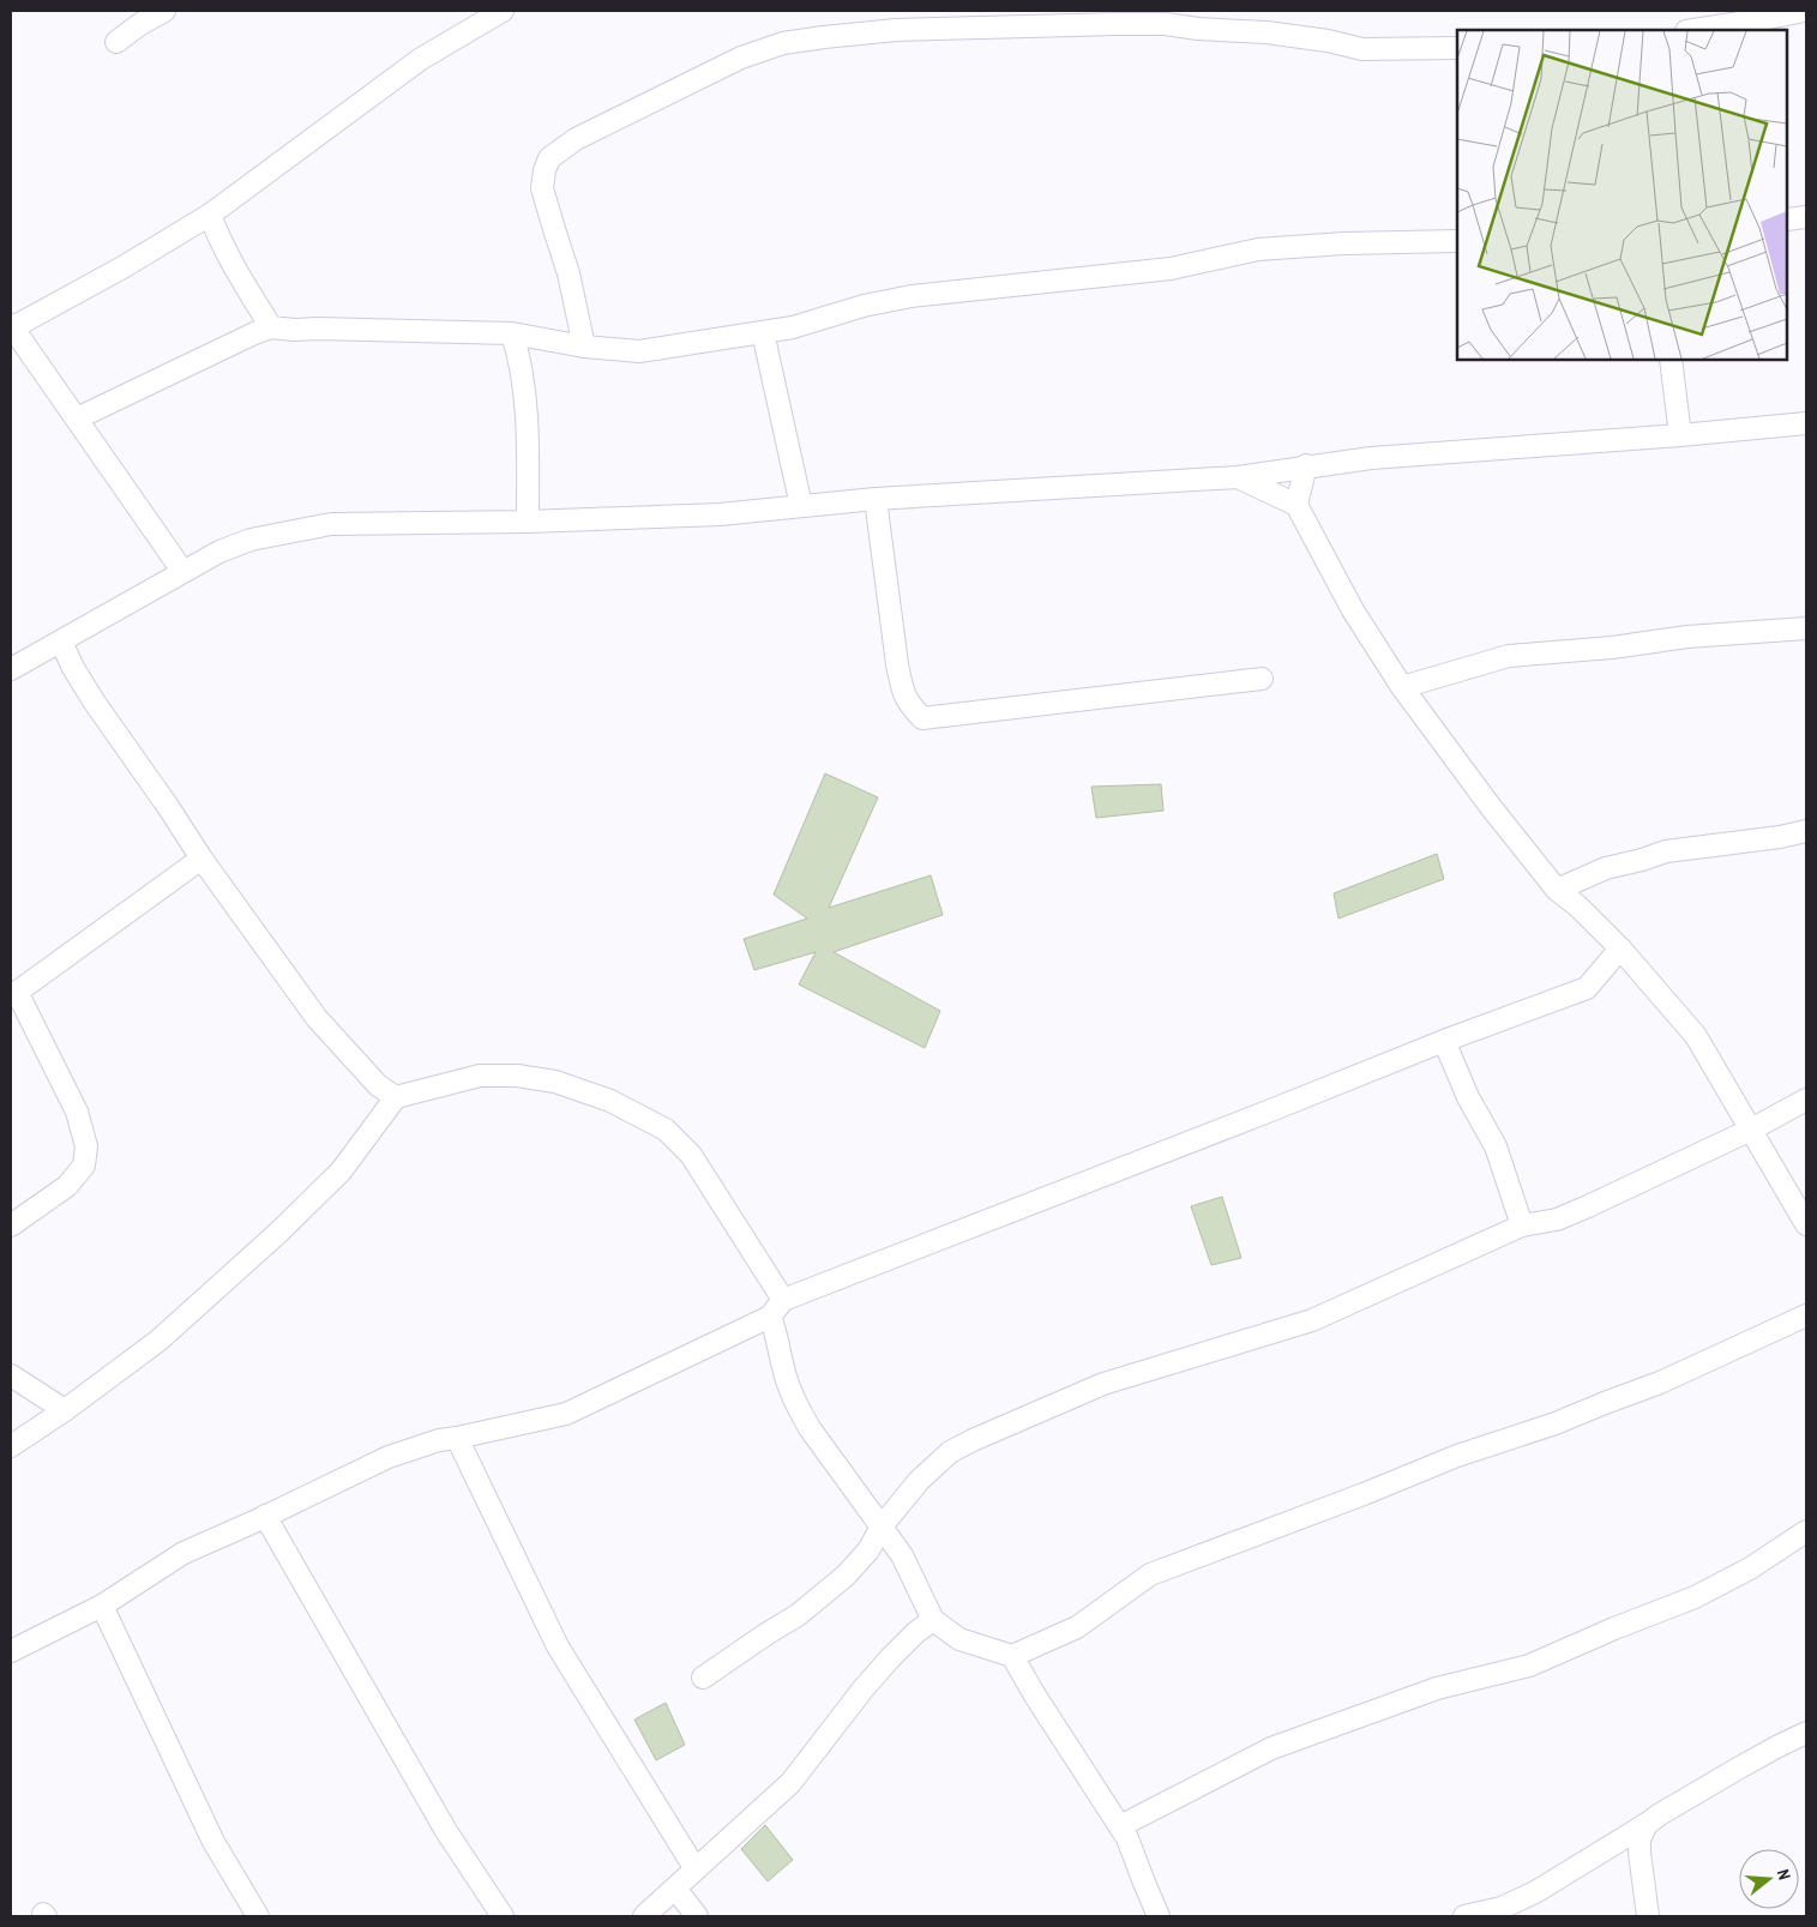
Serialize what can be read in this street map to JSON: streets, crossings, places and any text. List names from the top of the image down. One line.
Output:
{"north":"right"}
